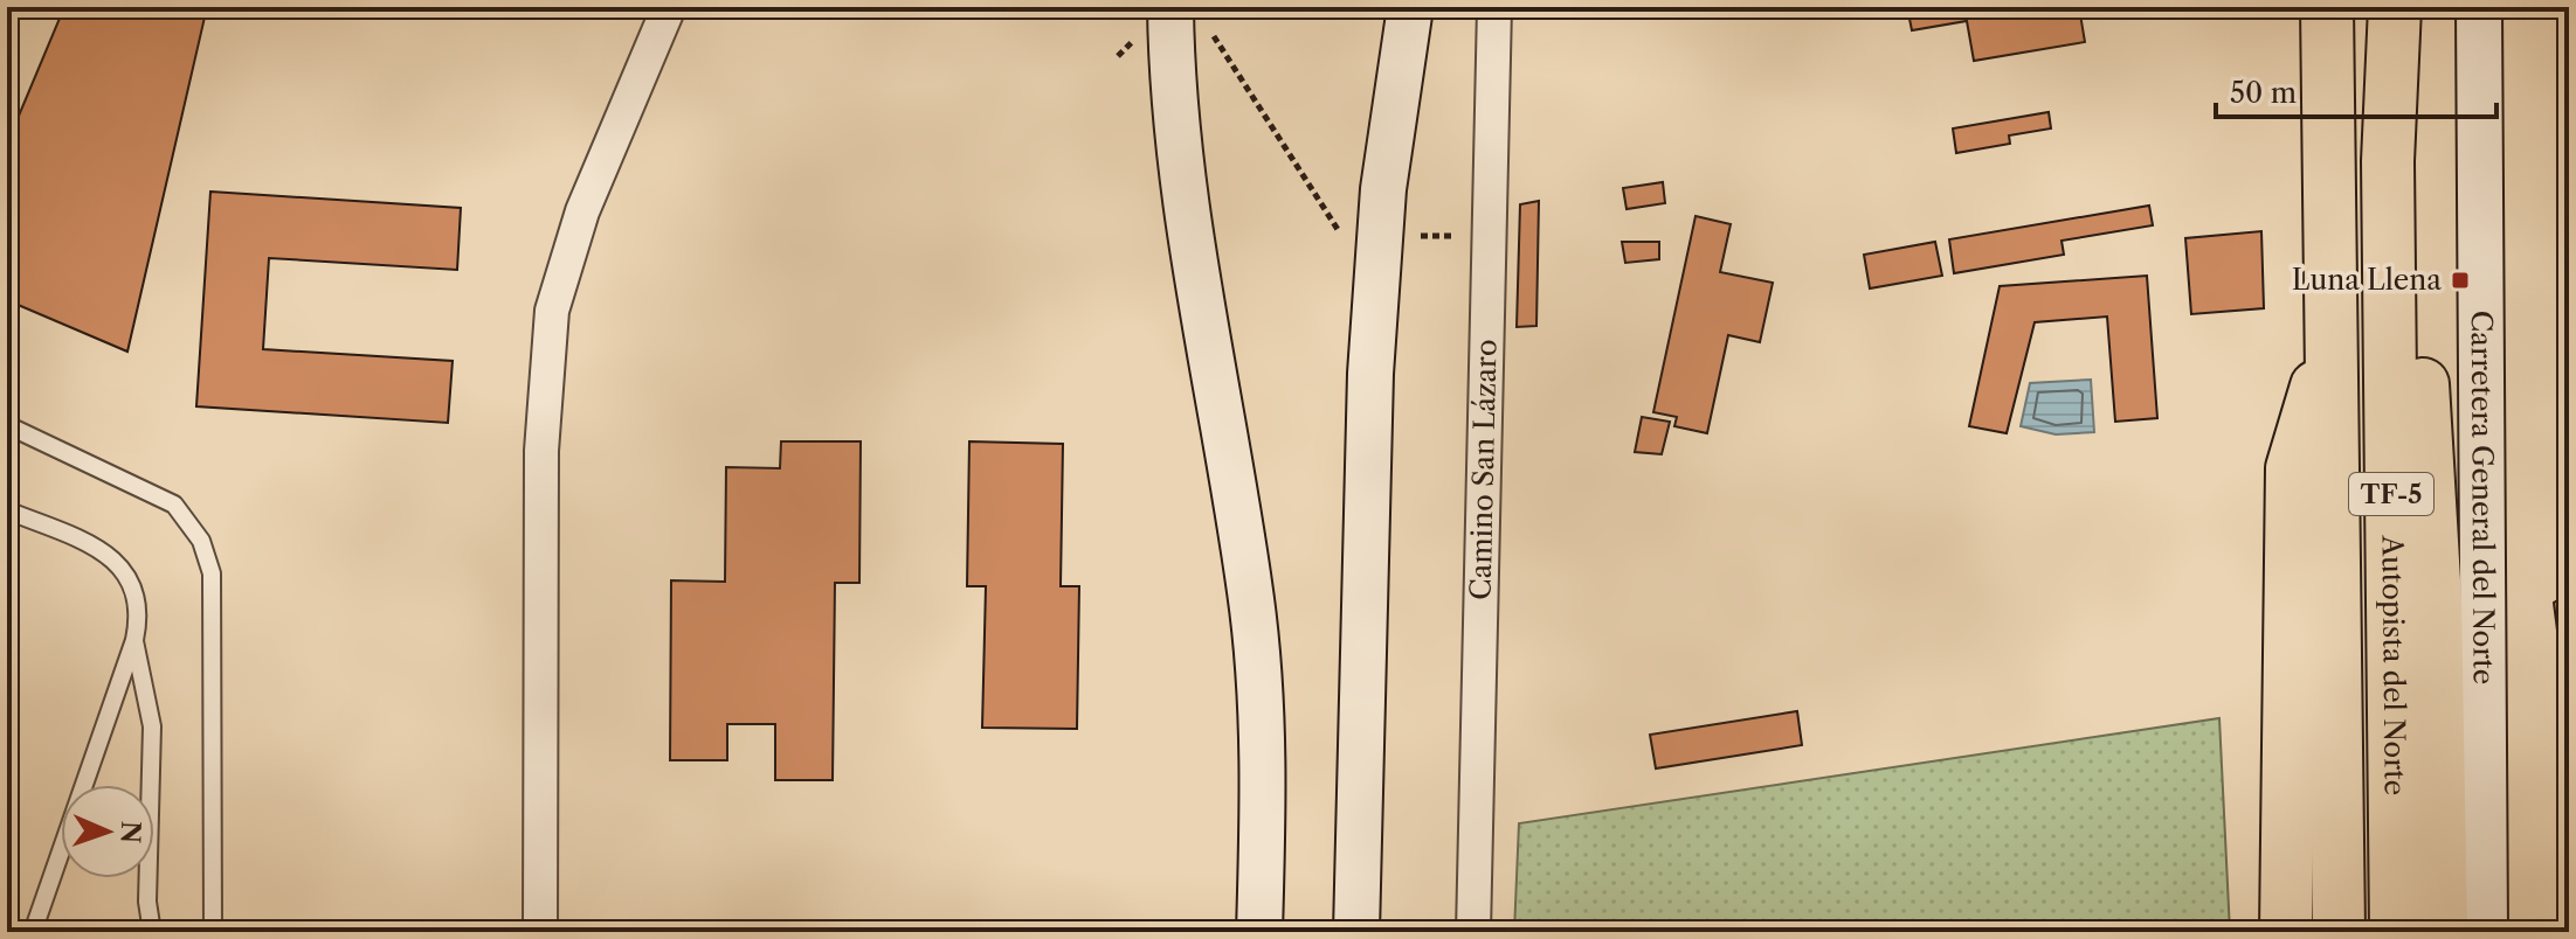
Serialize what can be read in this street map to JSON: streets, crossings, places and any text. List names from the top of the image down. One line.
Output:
{"streets":{"highway":["TF-5","Autopista del Norte"],"main road":["Carretera General del Norte"],"street":["Camino San Lázaro"]},"places":{"transit":["Luna Llena"]},"scale_bar":"50 m","north":"right"}
